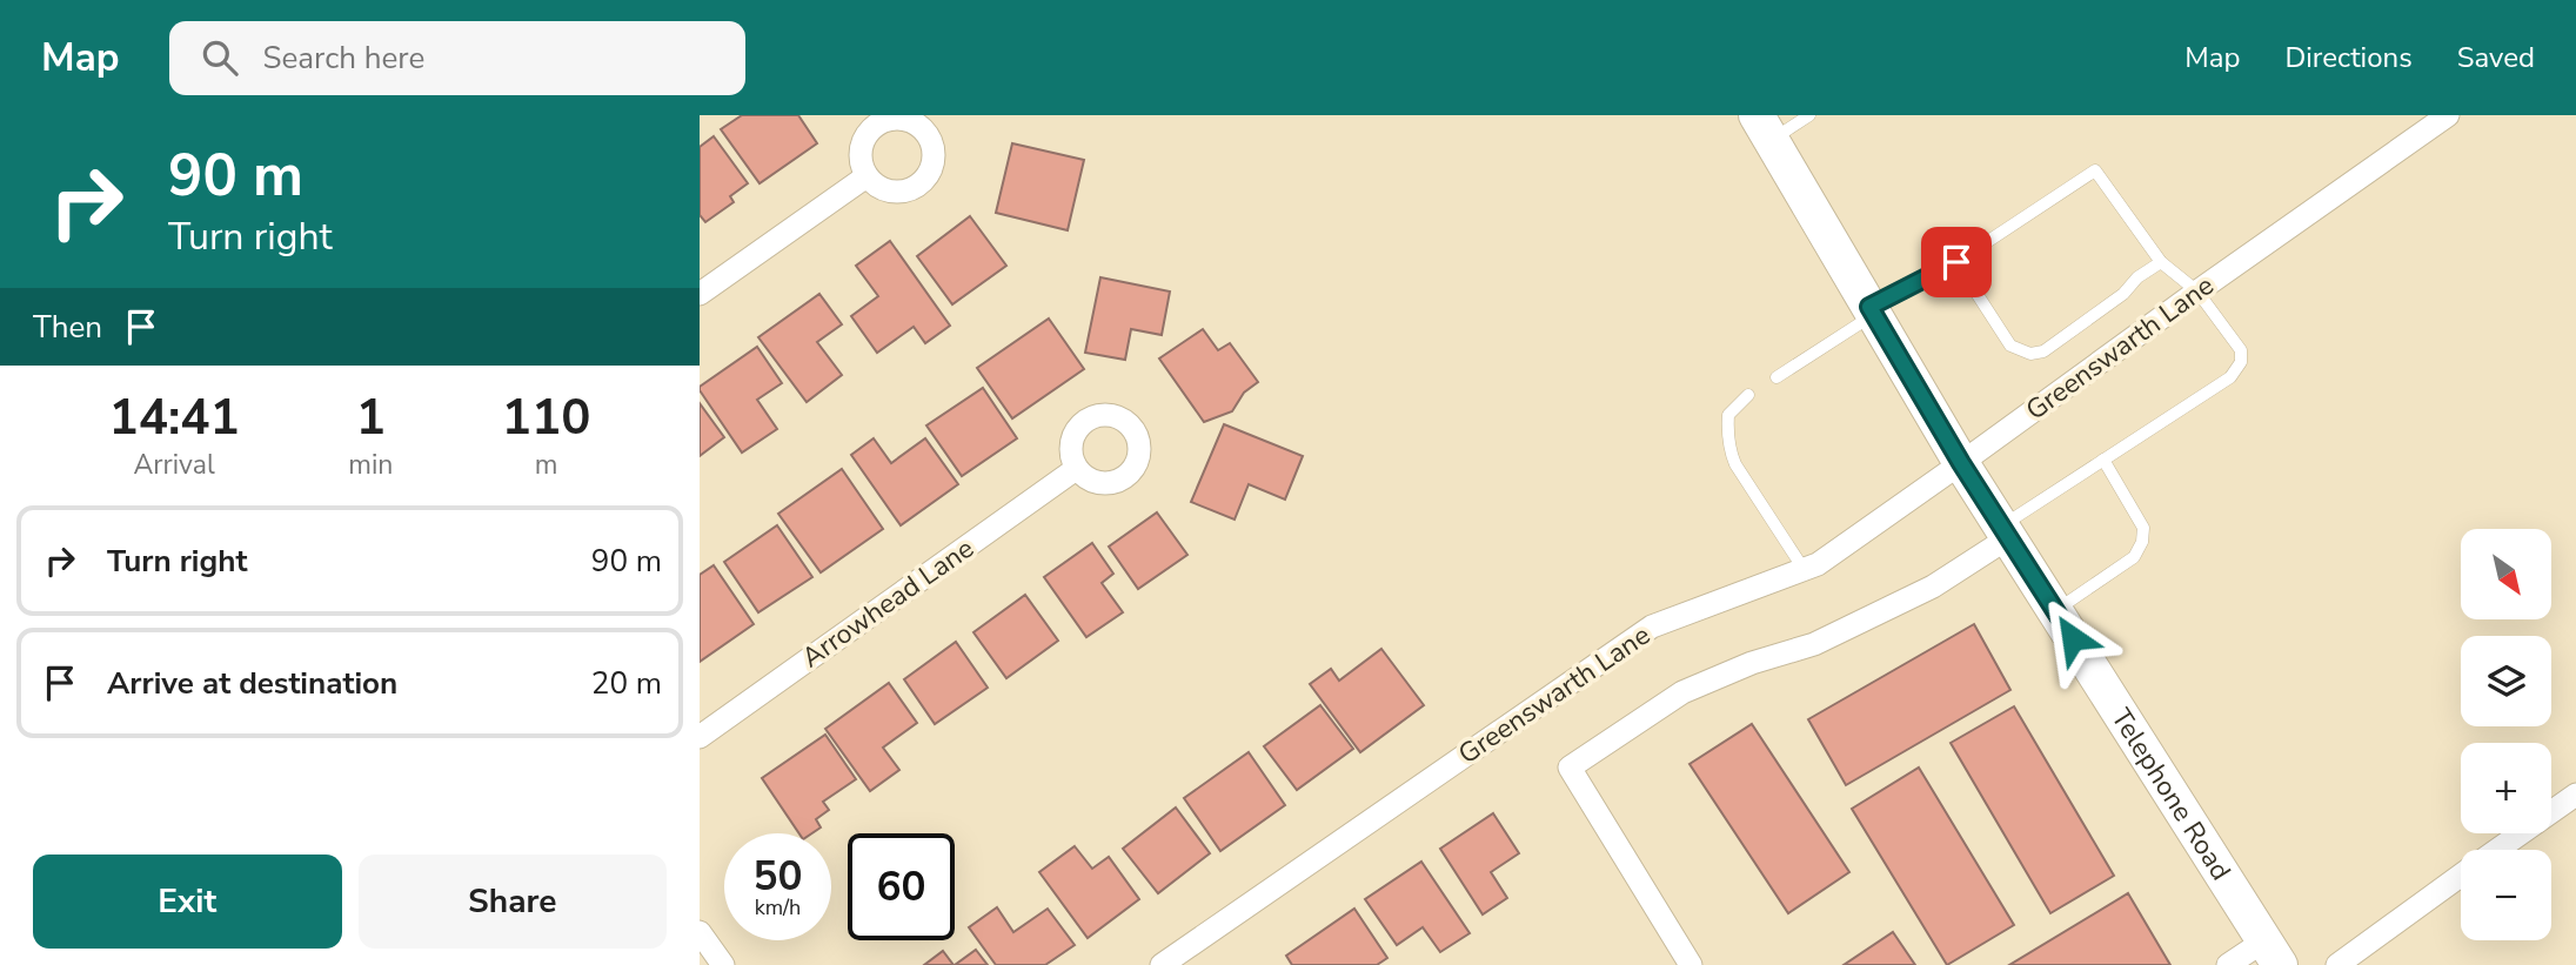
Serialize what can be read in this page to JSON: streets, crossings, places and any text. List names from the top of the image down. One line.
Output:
{"streets":{"main road":["Telephone Road"],"street":["Greenswarth Lane","Arrowhead Lane"]},"crossings":[["Greenswarth Lane","Telephone Road"]],"north":"bottom right","page":{"header":"Map","search":"Search here","nav":["Map","Directions","Saved"],"turn":["90 m","Turn right"],"then":"Then","eta":["14:41","Arrival","1","min","110","m"],"list":[{"name":"Turn right","value":"90 m"},{"name":"Arrive at destination","value":"20 m"}],"map_buttons":["+","−"],"speed":"50 km/h","limit":"60","buttons":["Exit","Share"]}}
